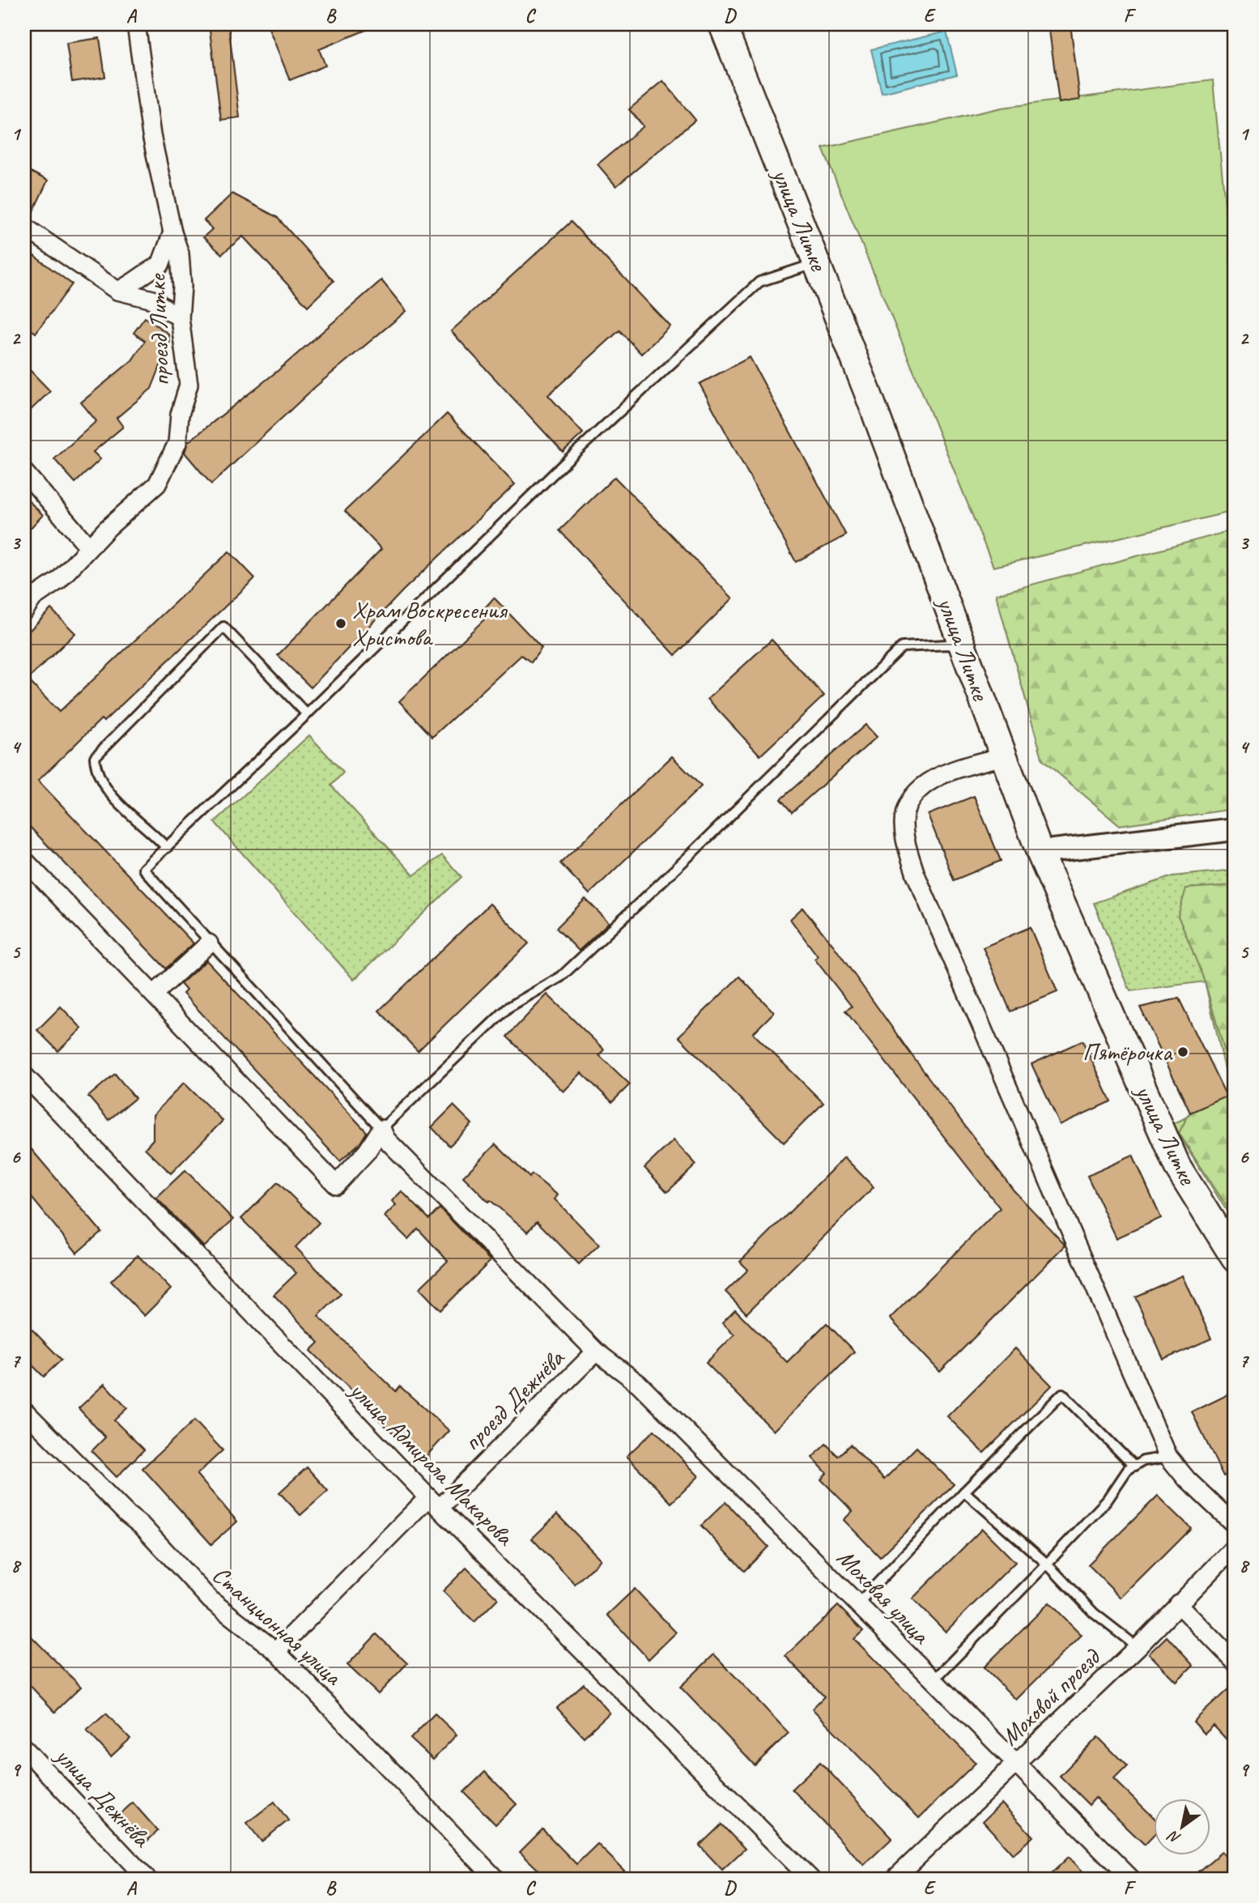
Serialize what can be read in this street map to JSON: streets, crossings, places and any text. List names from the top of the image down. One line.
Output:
{"streets":{"main road":["улица Литке"],"street":["проезд Литке","проезд Дежнёва","улица Адмирала Макарова","Моховая улица","Станционная улица","Моховой проезд","улица Дежнёва"]},"crossings":[["проезд Дежнёва","улица Адмирала Макарова"],["проезд Дежнёва","Моховая улица"],["проезд Дежнёва","Станционная улица"],["Моховая улица","Моховой проезд"]],"places":["Храм Воскресения Христова","Пятёрочка"],"north":"bottom left","grid":{"columns":["A","B","C","D","E","F"],"rows":["1","2","3","4","5","6","7","8","9"]}}
